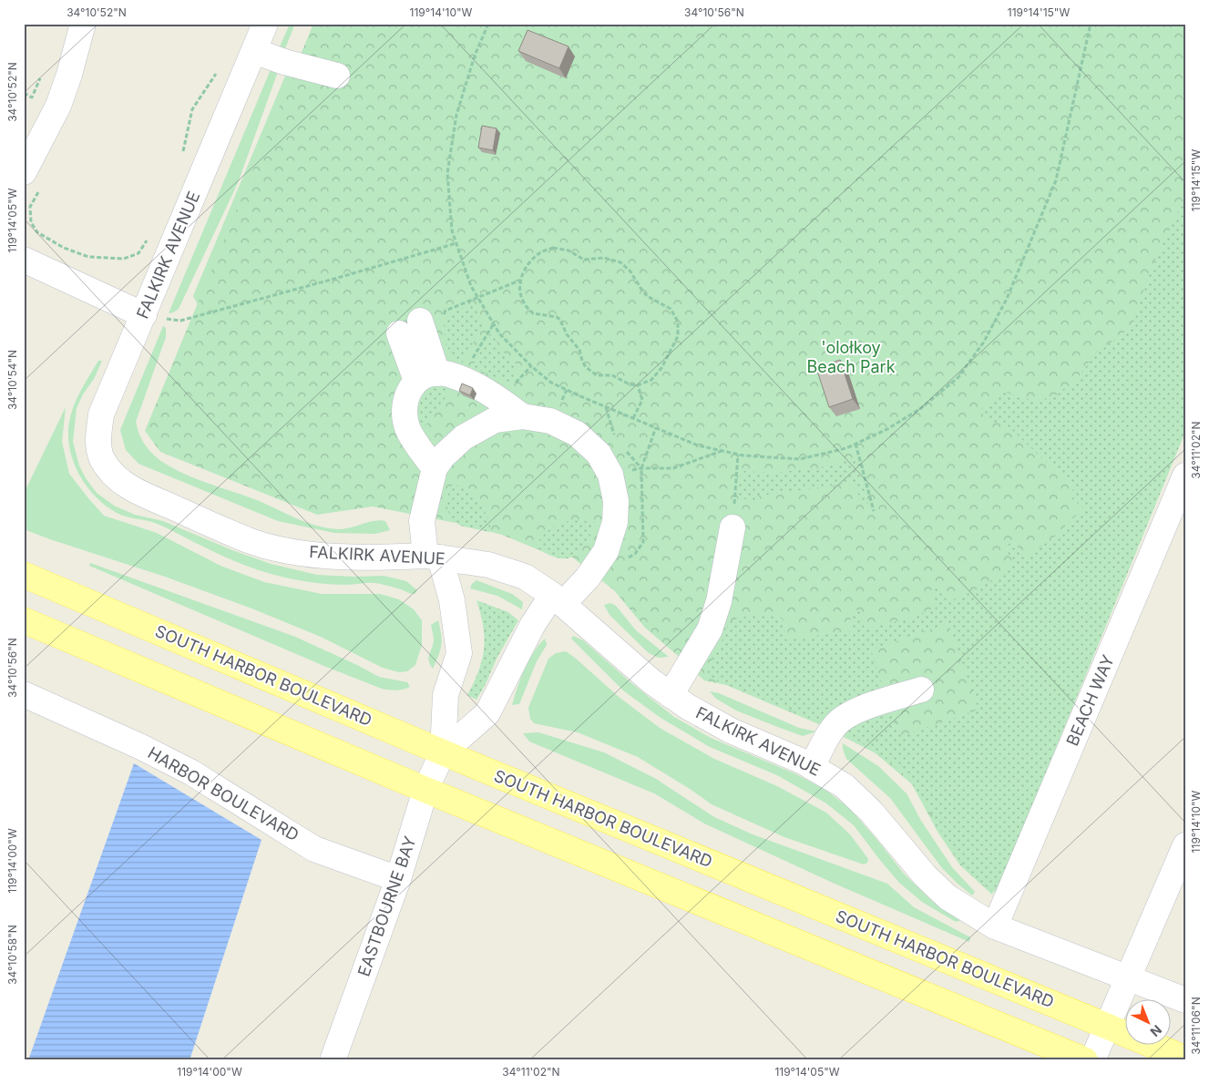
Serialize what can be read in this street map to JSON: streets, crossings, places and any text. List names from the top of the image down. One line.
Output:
{"streets":{"main road":["SOUTH HARBOR BOULEVARD"],"street":["FALKIRK AVENUE","BEACH WAY","HARBOR BOULEVARD","EASTBOURNE BAY"]},"crossings":[["FALKIRK AVENUE","BEACH WAY"],["FALKIRK AVENUE","EASTBOURNE BAY"],["SOUTH HARBOR BOULEVARD","EASTBOURNE BAY"],["HARBOR BOULEVARD","EASTBOURNE BAY"]],"parks":["'olołkoy Beach Park"],"north":"bottom right","coordinates":["34°10'52\"N","119°14'10\"W","34°10'56\"N","119°14'15\"W","119°14'05\"W","34°10'54\"N","34°11'02\"N","119°14'00\"W","34°10'58\"N","34°11'06\"N"]}
